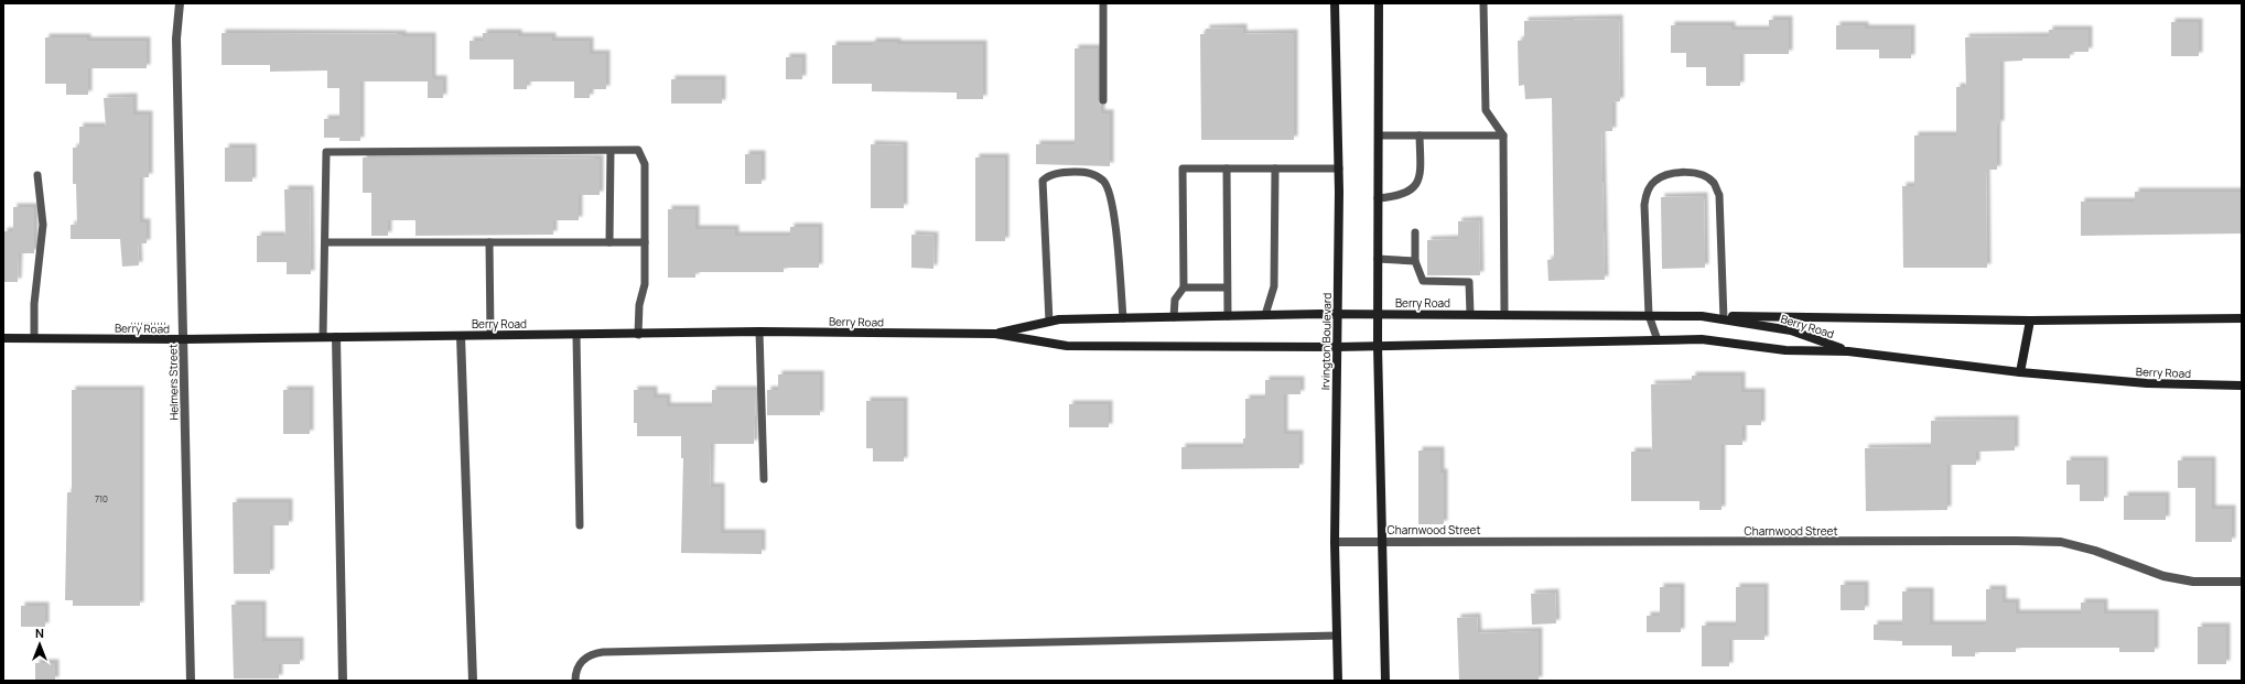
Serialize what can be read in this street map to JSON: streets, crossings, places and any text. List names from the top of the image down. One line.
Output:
{"streets":{"street":["Berry Road","Irvington Boulevard","Helmers Street","Charnwood Street"]},"crossings":[["Berry Road","Irvington Boulevard"],["Berry Road","Helmers Street"],["Irvington Boulevard","Charnwood Street"]],"house_numbers":["710"],"north":"top"}
